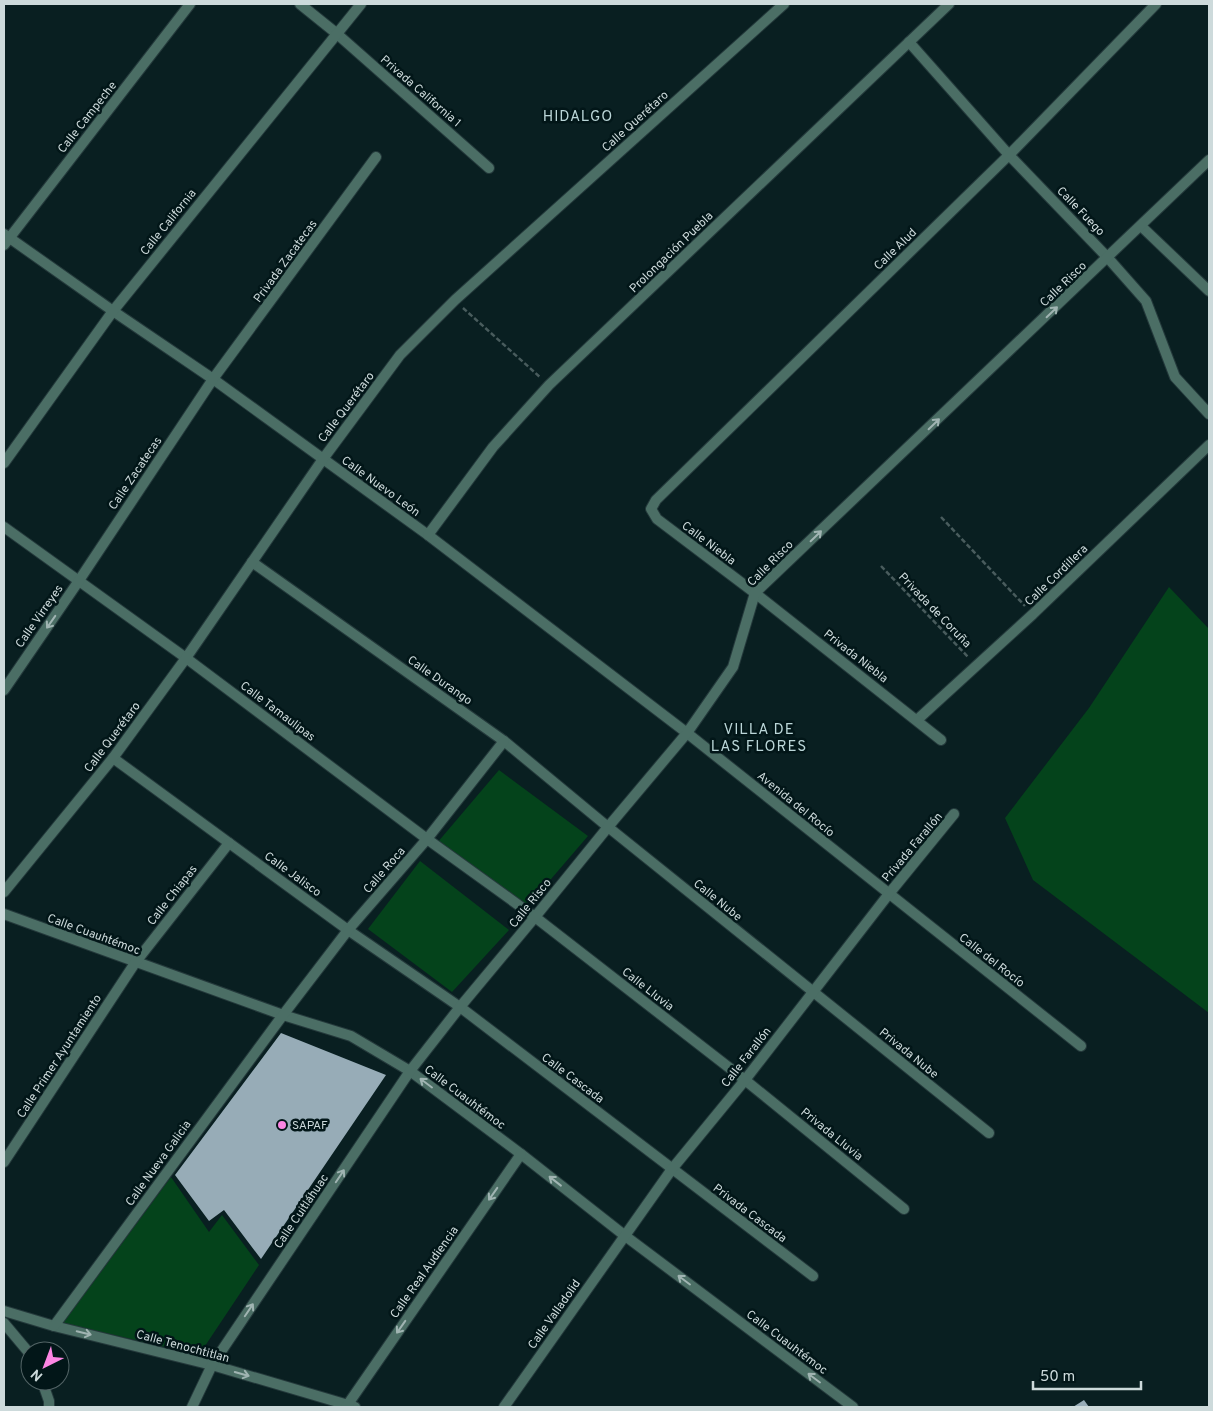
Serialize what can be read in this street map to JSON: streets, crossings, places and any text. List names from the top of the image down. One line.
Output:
{"streets":{"street":["Privada California 1","Calle Campeche","Calle Querétaro","Calle Fuego","Calle California","Calle Alud","Prolongación Puebla","Privada Zacatecas","Calle Risco","Calle Zacatecas","Calle Nuevo León","Calle Niebla","Calle Cordillera","Calle Virreyes","Privada Niebla","Calle Durango","Calle Tamaulipas","Avenida del Rocío","Privada Farallón","Calle Roca","Calle Jalisco","Calle Chiapas","Calle Nube","Calle Cuauhtémoc","Calle del Rocío","Calle Lluvia","Privada Nube","Calle Primer Ayuntamiento","Calle Farallón","Calle Cascada","Privada Lluvia","Calle Nueva Galicia","Calle Cuitláhuac","Privada Cascada","Calle Real Audiencia","Calle Valladolid","Calle Tenochtitlan"],"path":["Privada de Coruña"]},"crossings":[["Privada California 1","Calle California"],["Calle Campeche","Calle Nuevo León"],["Calle Querétaro","Calle Nuevo León"],["Calle Querétaro","Calle Durango"],["Calle Querétaro","Calle Tamaulipas"],["Calle Querétaro","Calle Jalisco"],["Calle Fuego","Calle Alud"],["Calle Fuego","Prolongación Puebla"],["Calle Fuego","Calle Risco"],["Calle California","Calle Nuevo León"],["Calle Alud","Calle Niebla"],["Prolongación Puebla","Calle Nuevo León"],["Privada Zacatecas","Calle Zacatecas"],["Privada Zacatecas","Calle Nuevo León"],["Calle Risco","Calle Nuevo León"],["Calle Risco","Calle Niebla"],["Calle Risco","Privada Niebla"],["Calle Risco","Calle Durango"],["Calle Risco","Calle Tamaulipas"],["Calle Risco","Avenida del Rocío"],["Calle Risco","Calle Jalisco"],["Calle Risco","Calle Nube"],["Calle Risco","Calle Cuauhtémoc"],["Calle Risco","Calle Lluvia"],["Calle Risco","Calle Cascada"],["Calle Risco","Calle Cuitláhuac"],["Calle Zacatecas","Calle Nuevo León"],["Calle Zacatecas","Calle Virreyes"],["Calle Zacatecas","Calle Tamaulipas"],["Calle Nuevo León","Avenida del Rocío"],["Calle Niebla","Privada Niebla"],["Calle Cordillera","Privada de Coruña"],["Calle Cordillera","Privada Niebla"],["Calle Virreyes","Calle Tamaulipas"],["Calle Durango","Calle Roca"],["Calle Durango","Calle Nube"],["Calle Tamaulipas","Calle Roca"],["Calle Tamaulipas","Calle Lluvia"],["Avenida del Rocío","Privada Farallón"],["Avenida del Rocío","Calle del Rocío"],["Avenida del Rocío","Calle Farallón"],["Privada Farallón","Calle del Rocío"],["Privada Farallón","Calle Farallón"],["Calle Roca","Calle Jalisco"],["Calle Roca","Calle Cuauhtémoc"],["Calle Roca","Calle Nueva Galicia"],["Calle Jalisco","Calle Chiapas"],["Calle Jalisco","Calle Cascada"],["Calle Chiapas","Calle Cuauhtémoc"],["Calle Chiapas","Calle Primer Ayuntamiento"],["Calle Nube","Privada Nube"],["Calle Nube","Calle Farallón"],["Calle Cuauhtémoc","Calle Primer Ayuntamiento"],["Calle Cuauhtémoc","Calle Farallón"],["Calle Cuauhtémoc","Calle Nueva Galicia"],["Calle Cuauhtémoc","Calle Cuitláhuac"],["Calle Cuauhtémoc","Calle Real Audiencia"],["Calle Cuauhtémoc","Calle Valladolid"],["Calle del Rocío","Calle Farallón"],["Calle Lluvia","Calle Farallón"],["Calle Lluvia","Privada Lluvia"],["Privada Nube","Calle Farallón"],["Calle Farallón","Calle Cascada"],["Calle Farallón","Privada Lluvia"],["Calle Farallón","Privada Cascada"],["Calle Farallón","Calle Valladolid"],["Calle Cascada","Privada Cascada"],["Calle Nueva Galicia","Calle Tenochtitlan"],["Calle Cuitláhuac","Calle Tenochtitlan"],["Calle Real Audiencia","Calle Tenochtitlan"]],"one_way":["Calle Risco","Calle Virreyes","Calle Cuauhtémoc","Calle Cuitláhuac","Calle Real Audiencia","Calle Tenochtitlan"],"districts":["HIDALGO","VILLA DE LAS FLORES"],"places":["SAPAF"],"scale_bar":"50 m","north":"bottom left"}
